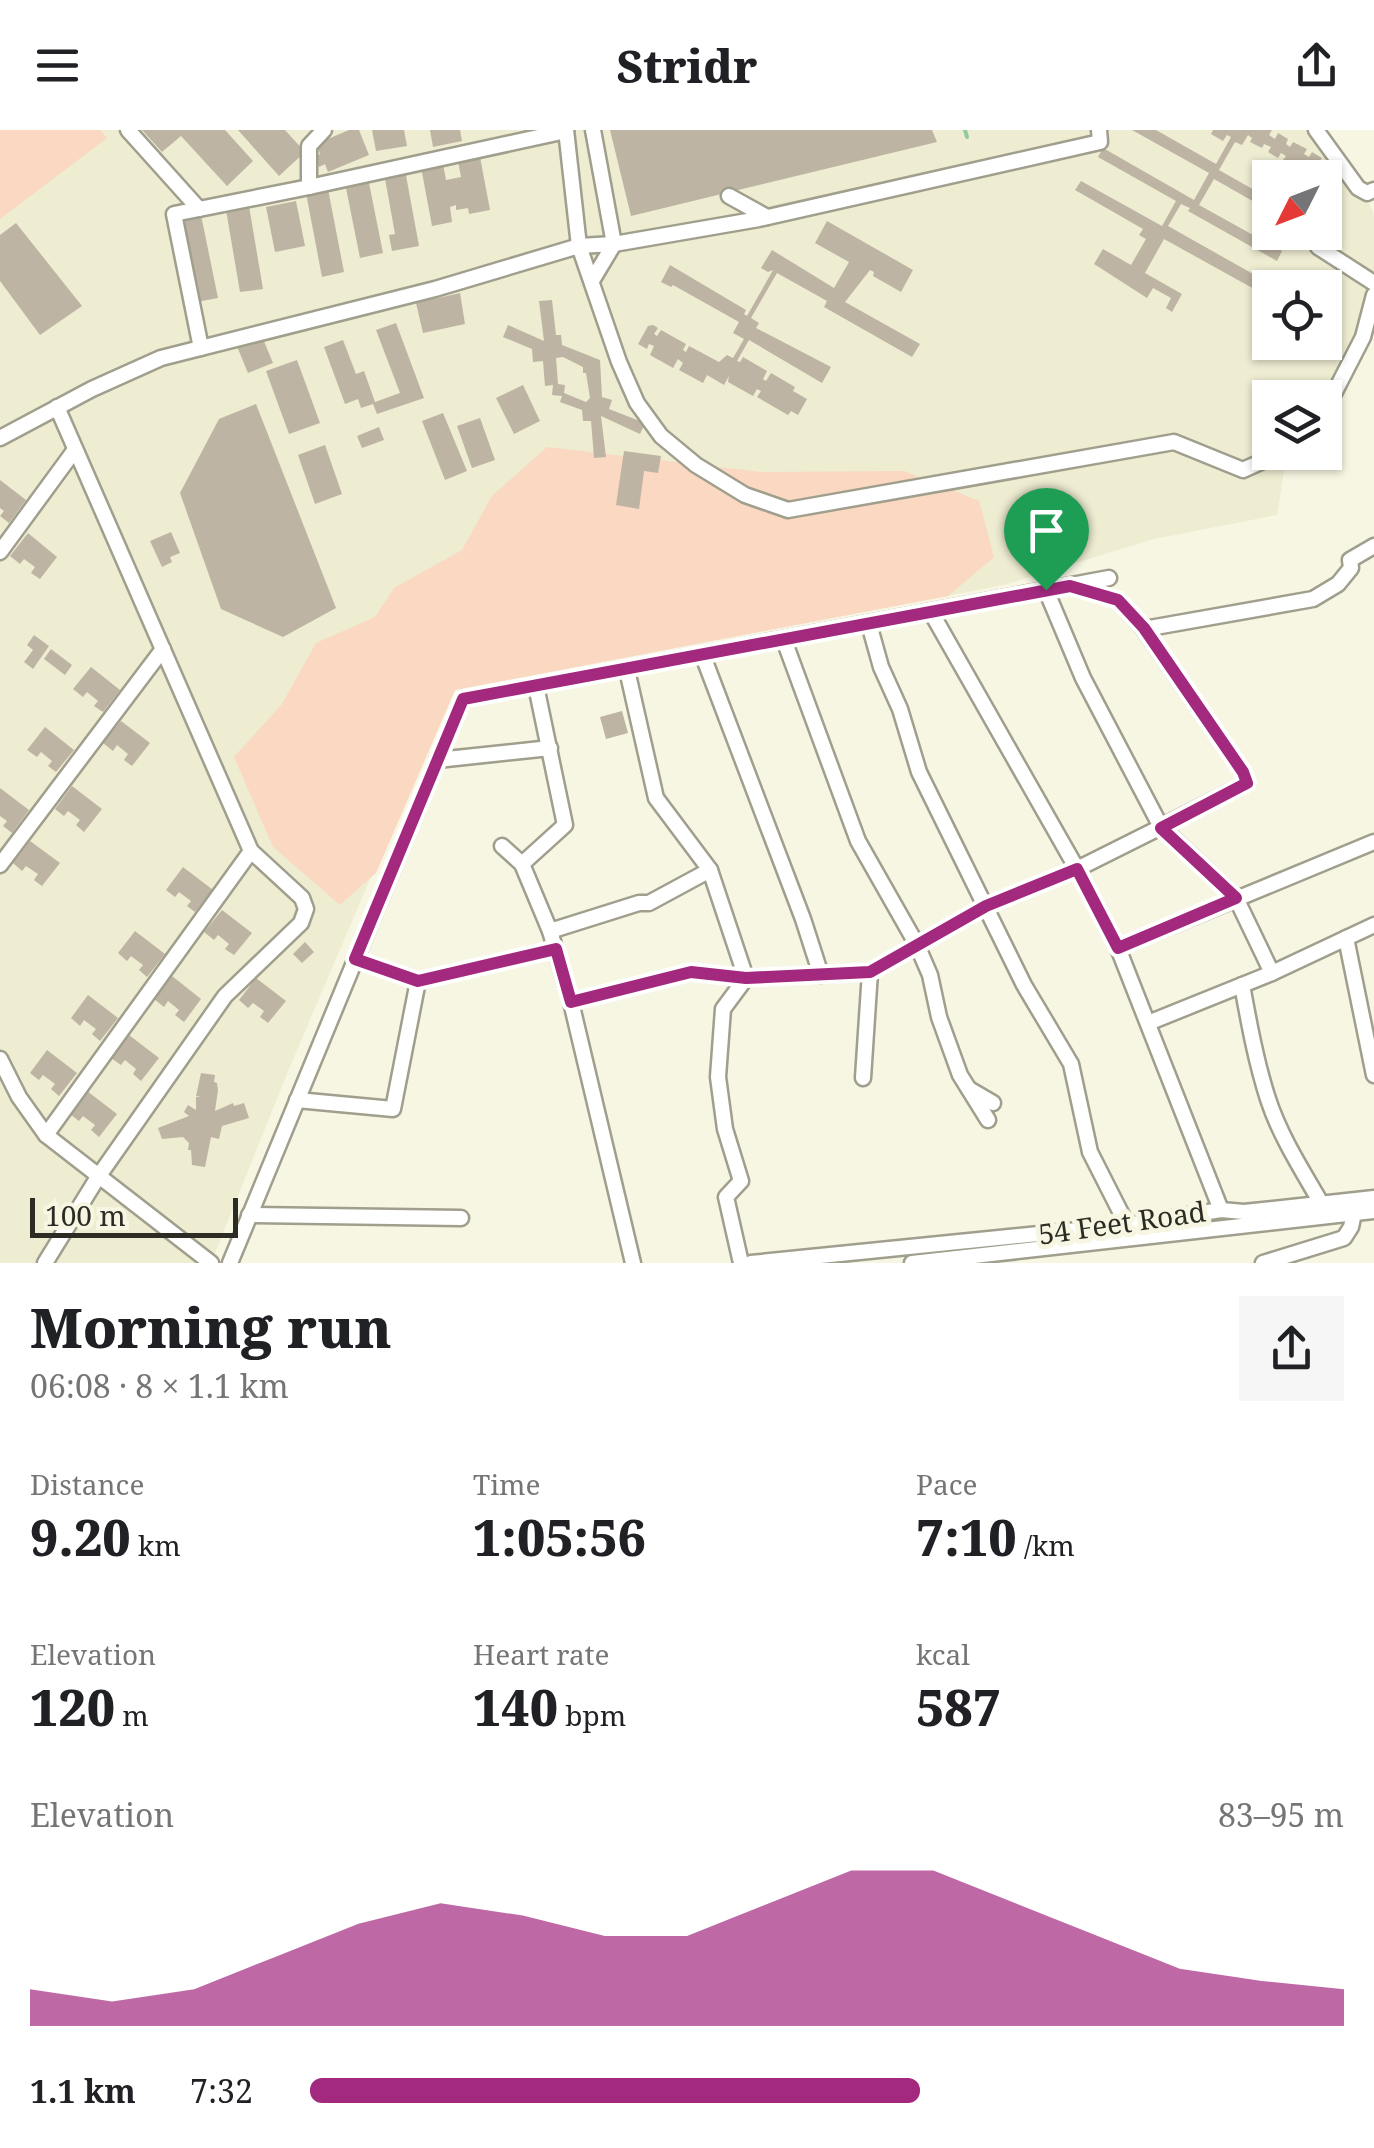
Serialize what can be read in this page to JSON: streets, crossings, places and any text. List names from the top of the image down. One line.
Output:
{"streets":{"street":["54 Feet Road"]},"scale_bar":"100 m","north":"bottom left","page":{"header":"Stridr","scale":"100 m","heading":["Morning run","06:08 · 8 × 1.1 km"],"stats":[["Distance","9.20 km"],["Time","1:05:56"],["Pace","7:10 /km"],["Elevation","120 m"],["Heart rate","140 bpm"],["kcal","587"]],"chart":["Elevation","83–95 m"],"list":[{"name":"1.1 km","note":"7:32"}]}}
